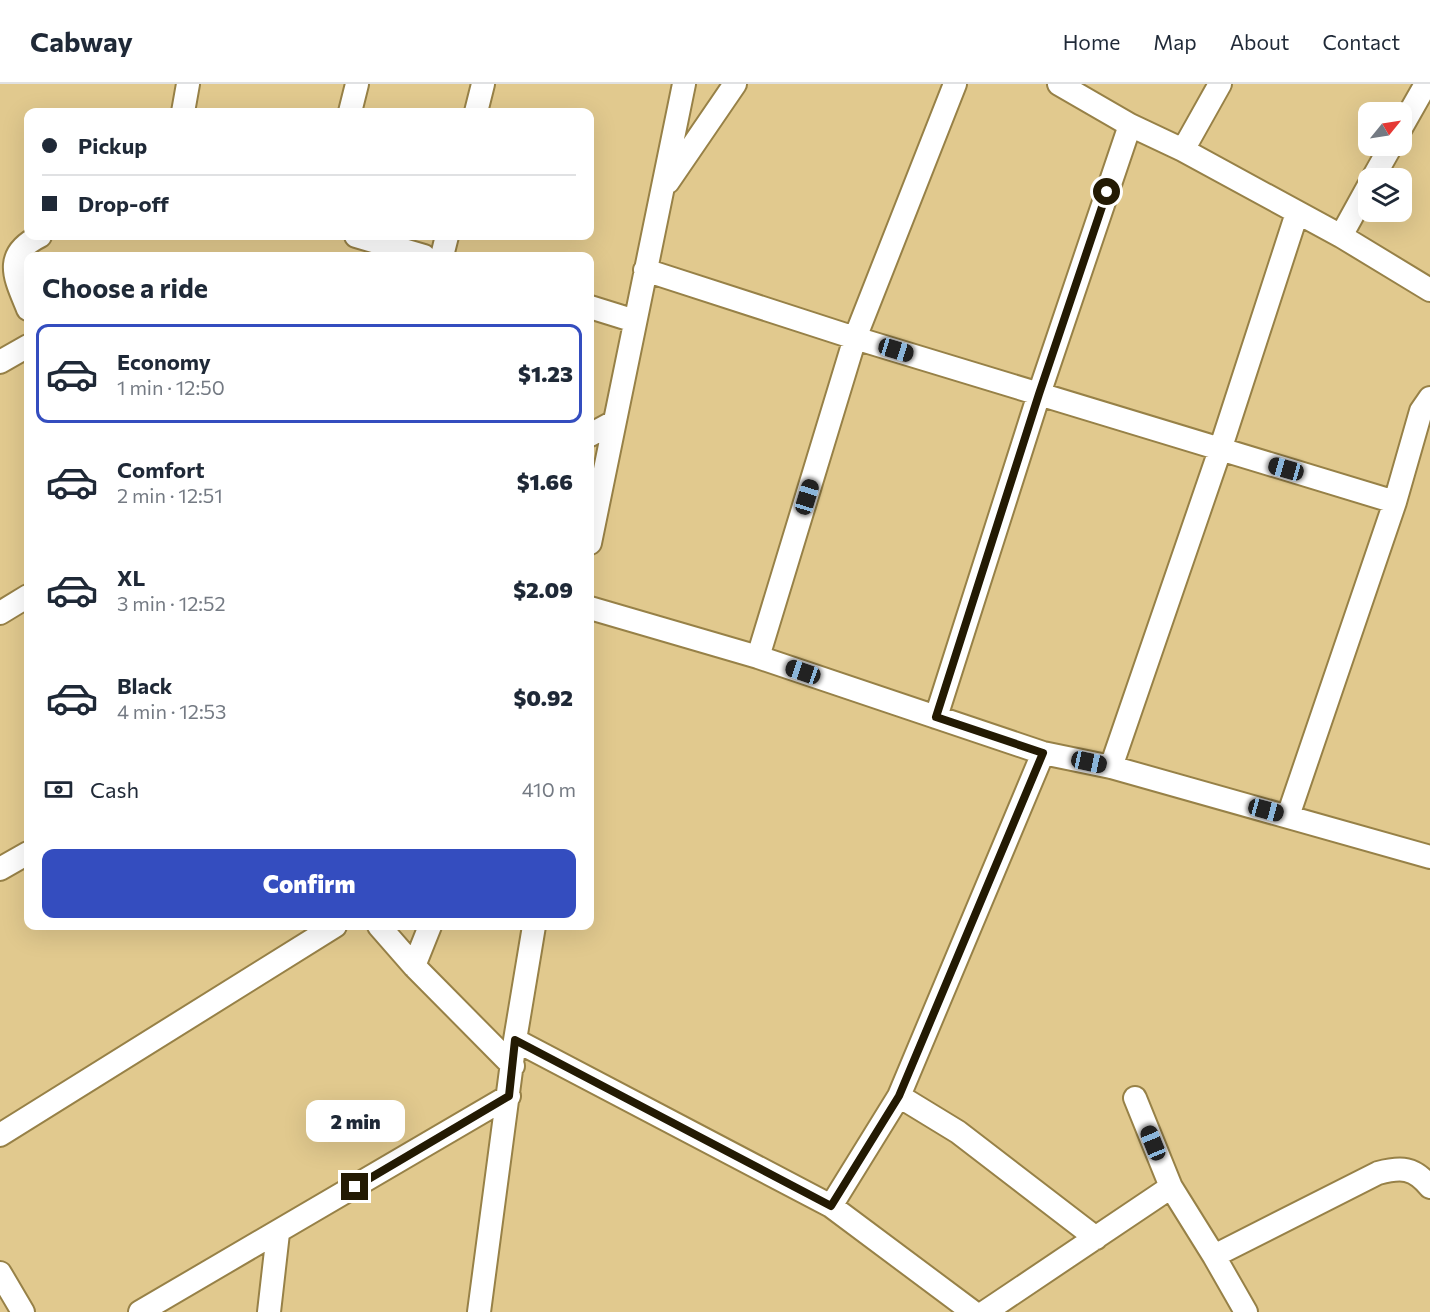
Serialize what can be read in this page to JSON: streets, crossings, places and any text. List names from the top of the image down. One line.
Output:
{"north":"top right","page":{"header":"Cabway","nav":["Home","Map","About","Contact"],"banner":["Pickup","Drop-off"],"heading":"Choose a ride","list":[{"name":"Economy","note":"1 min · 12:50","value":"$1.23"},{"name":"Comfort","note":"2 min · 12:51","value":"$1.66"},{"name":"XL","note":"3 min · 12:52","value":"$2.09"},{"name":"Black","note":"4 min · 12:53","value":"$0.92"}],"pay":["Cash","410 m"],"buttons":"Confirm","bubble":"2 min"}}
